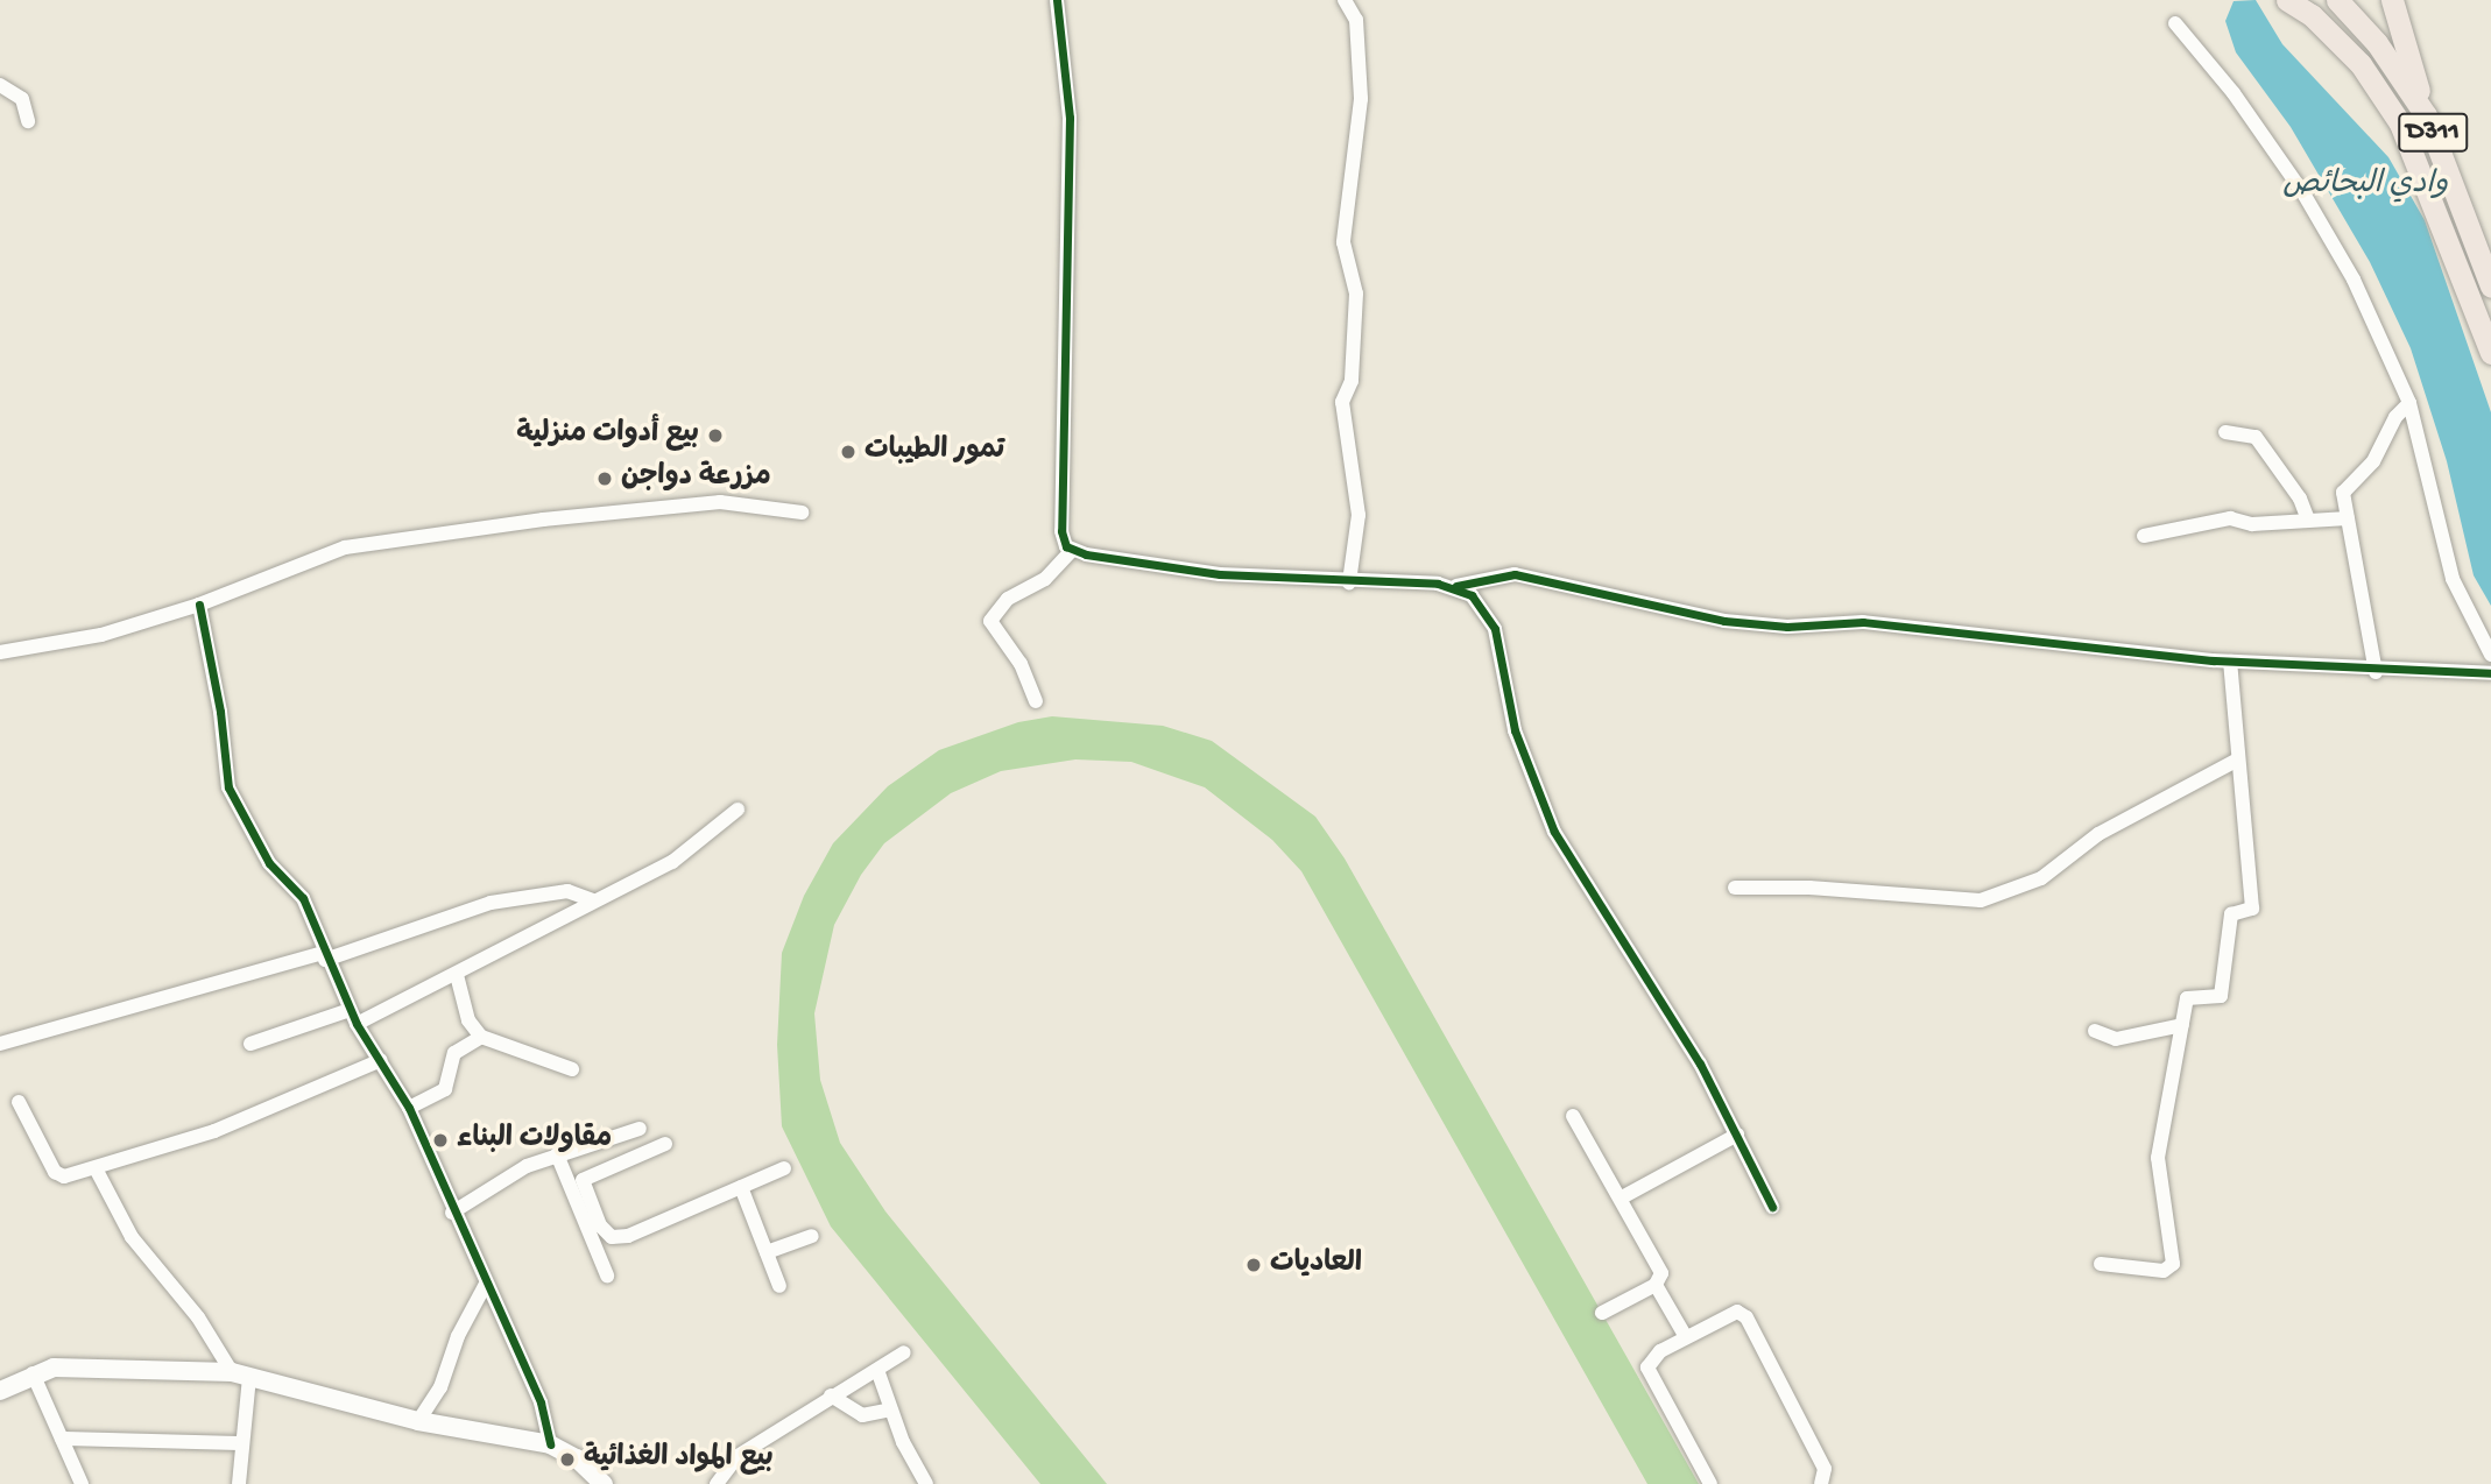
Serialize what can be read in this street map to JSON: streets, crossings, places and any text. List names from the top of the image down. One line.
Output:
{"streets":{"main road":["D311"]},"water":["وادي البحائص"],"places":["بيع أدوات منزلية","تمور الطيبات","مزرعة دواجن","مقاولات البناء","العاديات","بيع المواد الغذائية"]}
